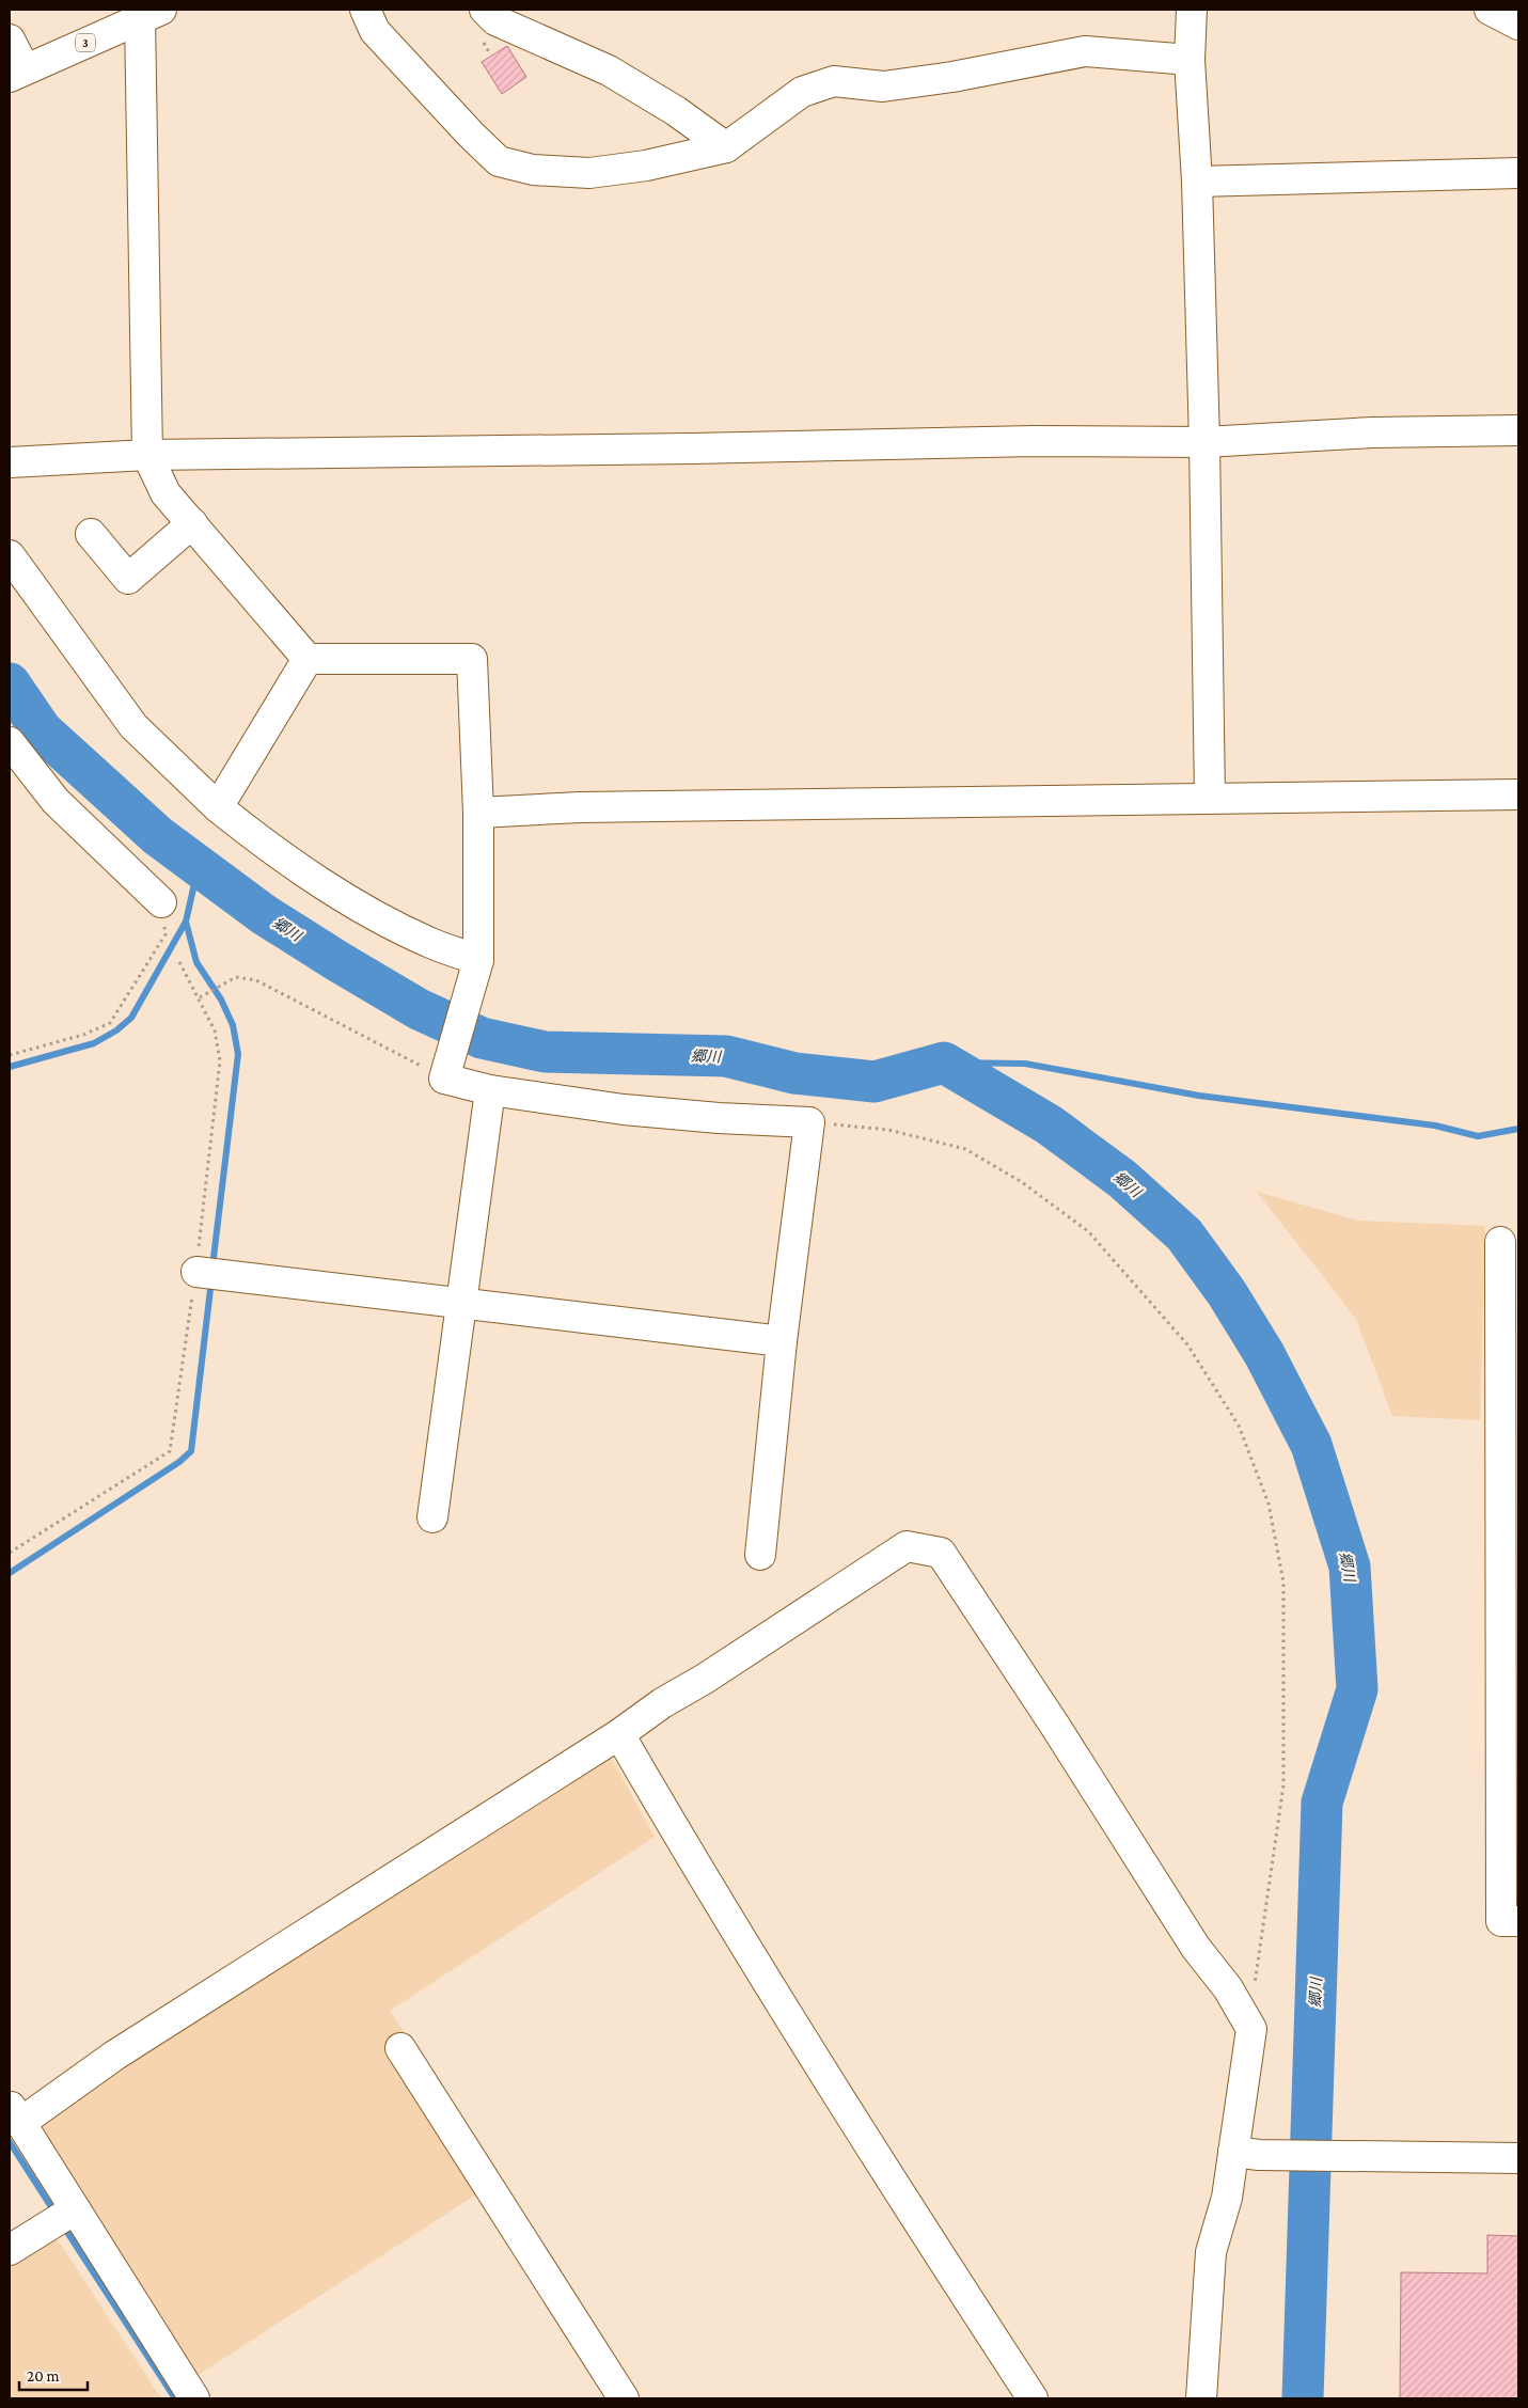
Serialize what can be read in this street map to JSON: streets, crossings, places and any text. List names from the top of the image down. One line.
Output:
{"streets":{"street":["3"]},"water":["郷川"],"scale_bar":"20 m"}
